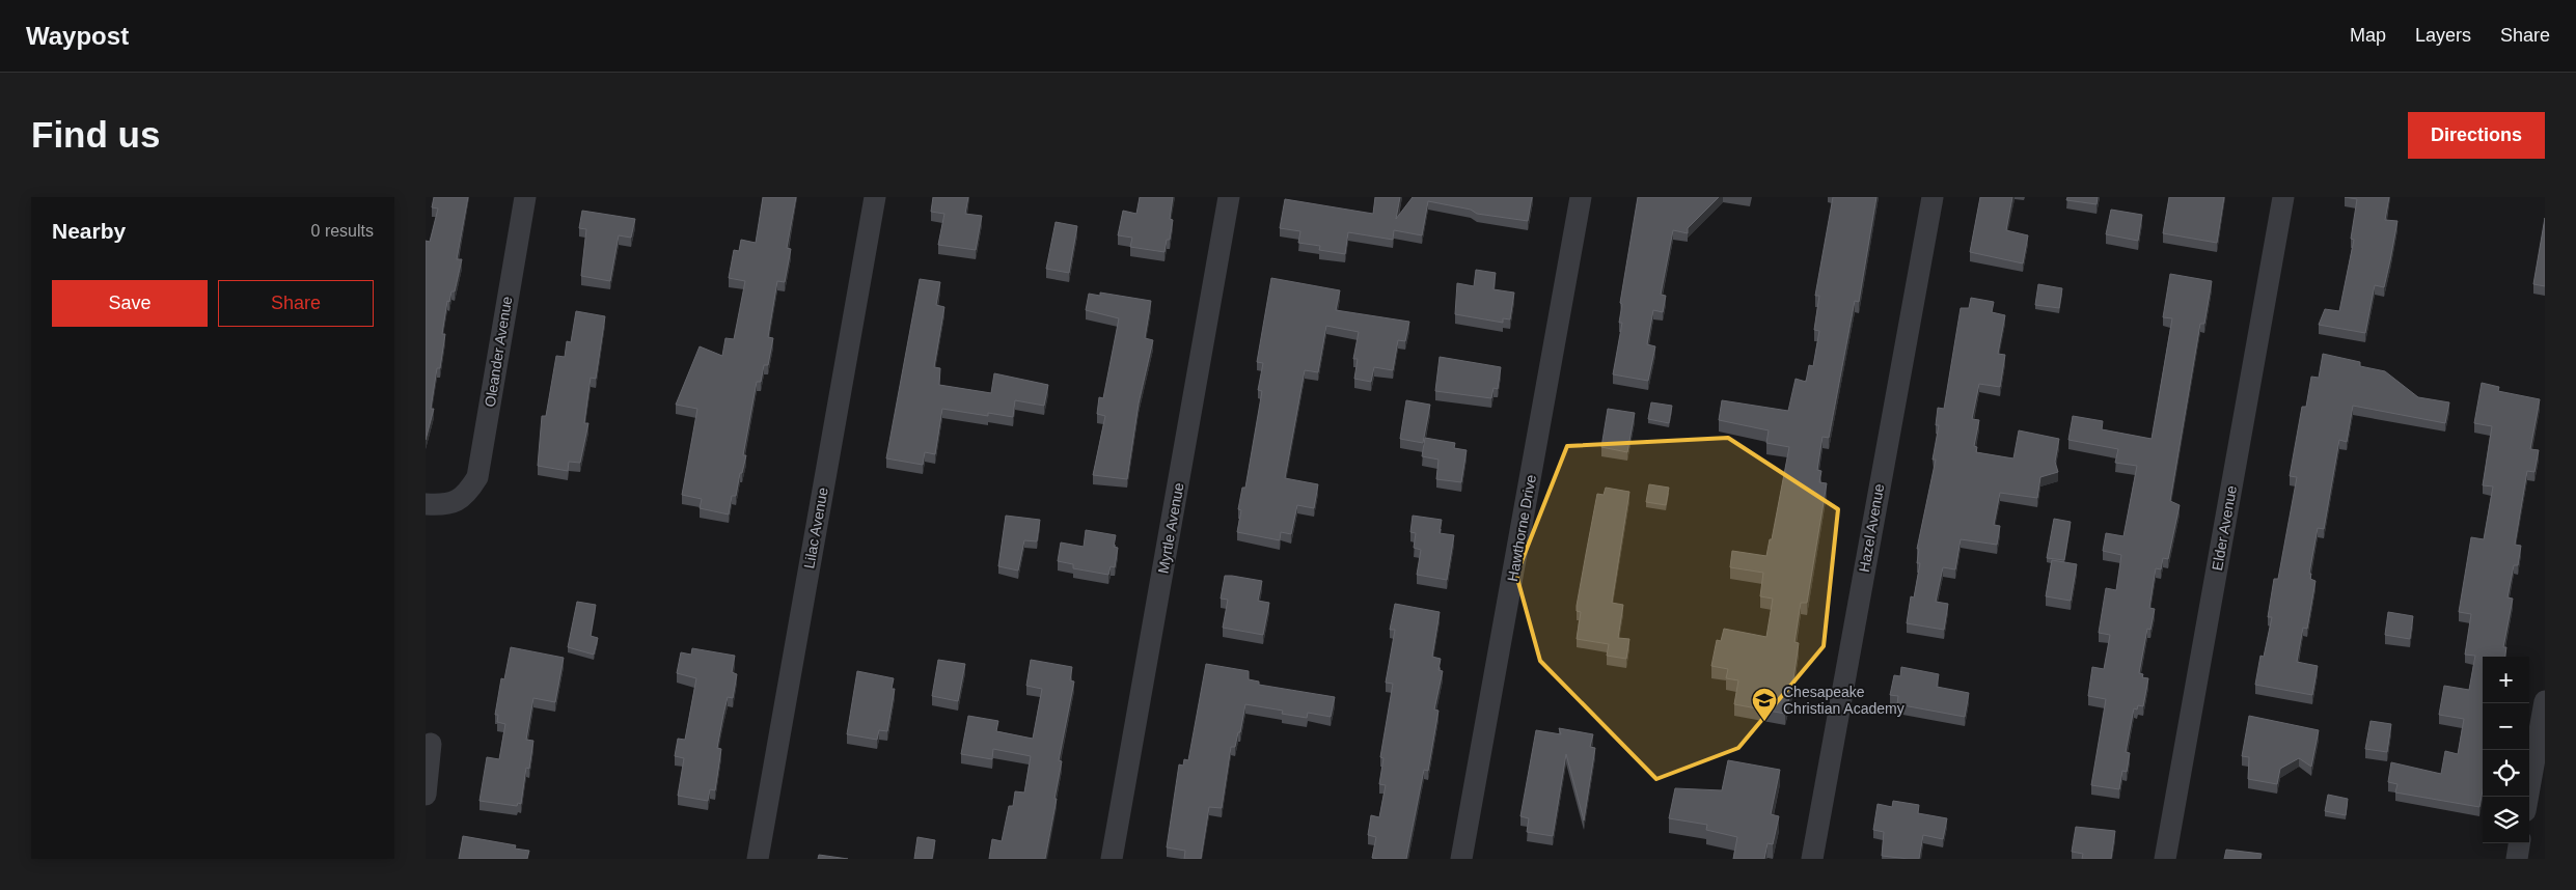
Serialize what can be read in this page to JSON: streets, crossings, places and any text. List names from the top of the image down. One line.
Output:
{"streets":{"street":["Oleander Avenue","Lilac Avenue","Myrtle Avenue","Hawthorne Drive","Hazel Avenue","Elder Avenue"]},"places":{"school or university":["Chesapeake Christian Academy"]},"page":{"header":"Waypost","nav":["Map","Layers","Share"],"buttons":["Directions",["Save","Share"]],"title":"Find us","heading":["Nearby","0 results"],"map_buttons":["+","−"]}}
